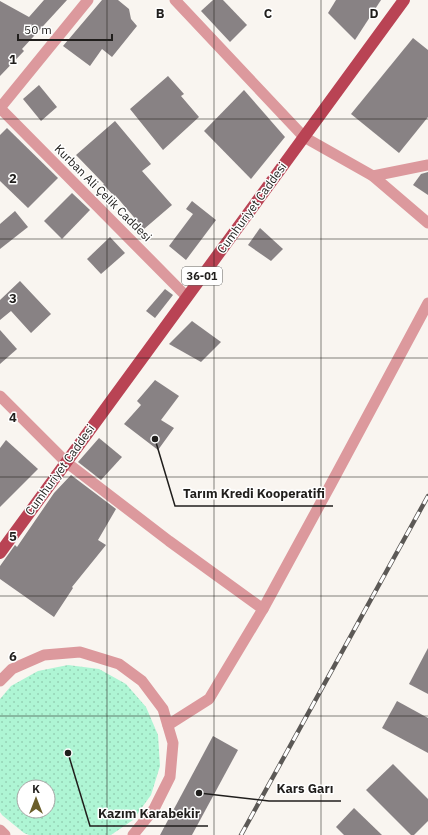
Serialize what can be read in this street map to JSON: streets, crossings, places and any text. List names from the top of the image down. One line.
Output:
{"streets":{"main road":["Cumhuriyet Caddesi","36-01"],"street":["Kurban Ali Çelik Caddesi"]},"crossings":[["Kurban Ali Çelik Caddesi","Cumhuriyet Caddesi"]],"places":["Tarım Kredi Kooperatifi","Kazım Karabekir","Kars Garı"],"scale_bar":"50 m","north":"top","grid":{"columns":["B","C","D"],"rows":["1","2","3","4","5","6"]}}
